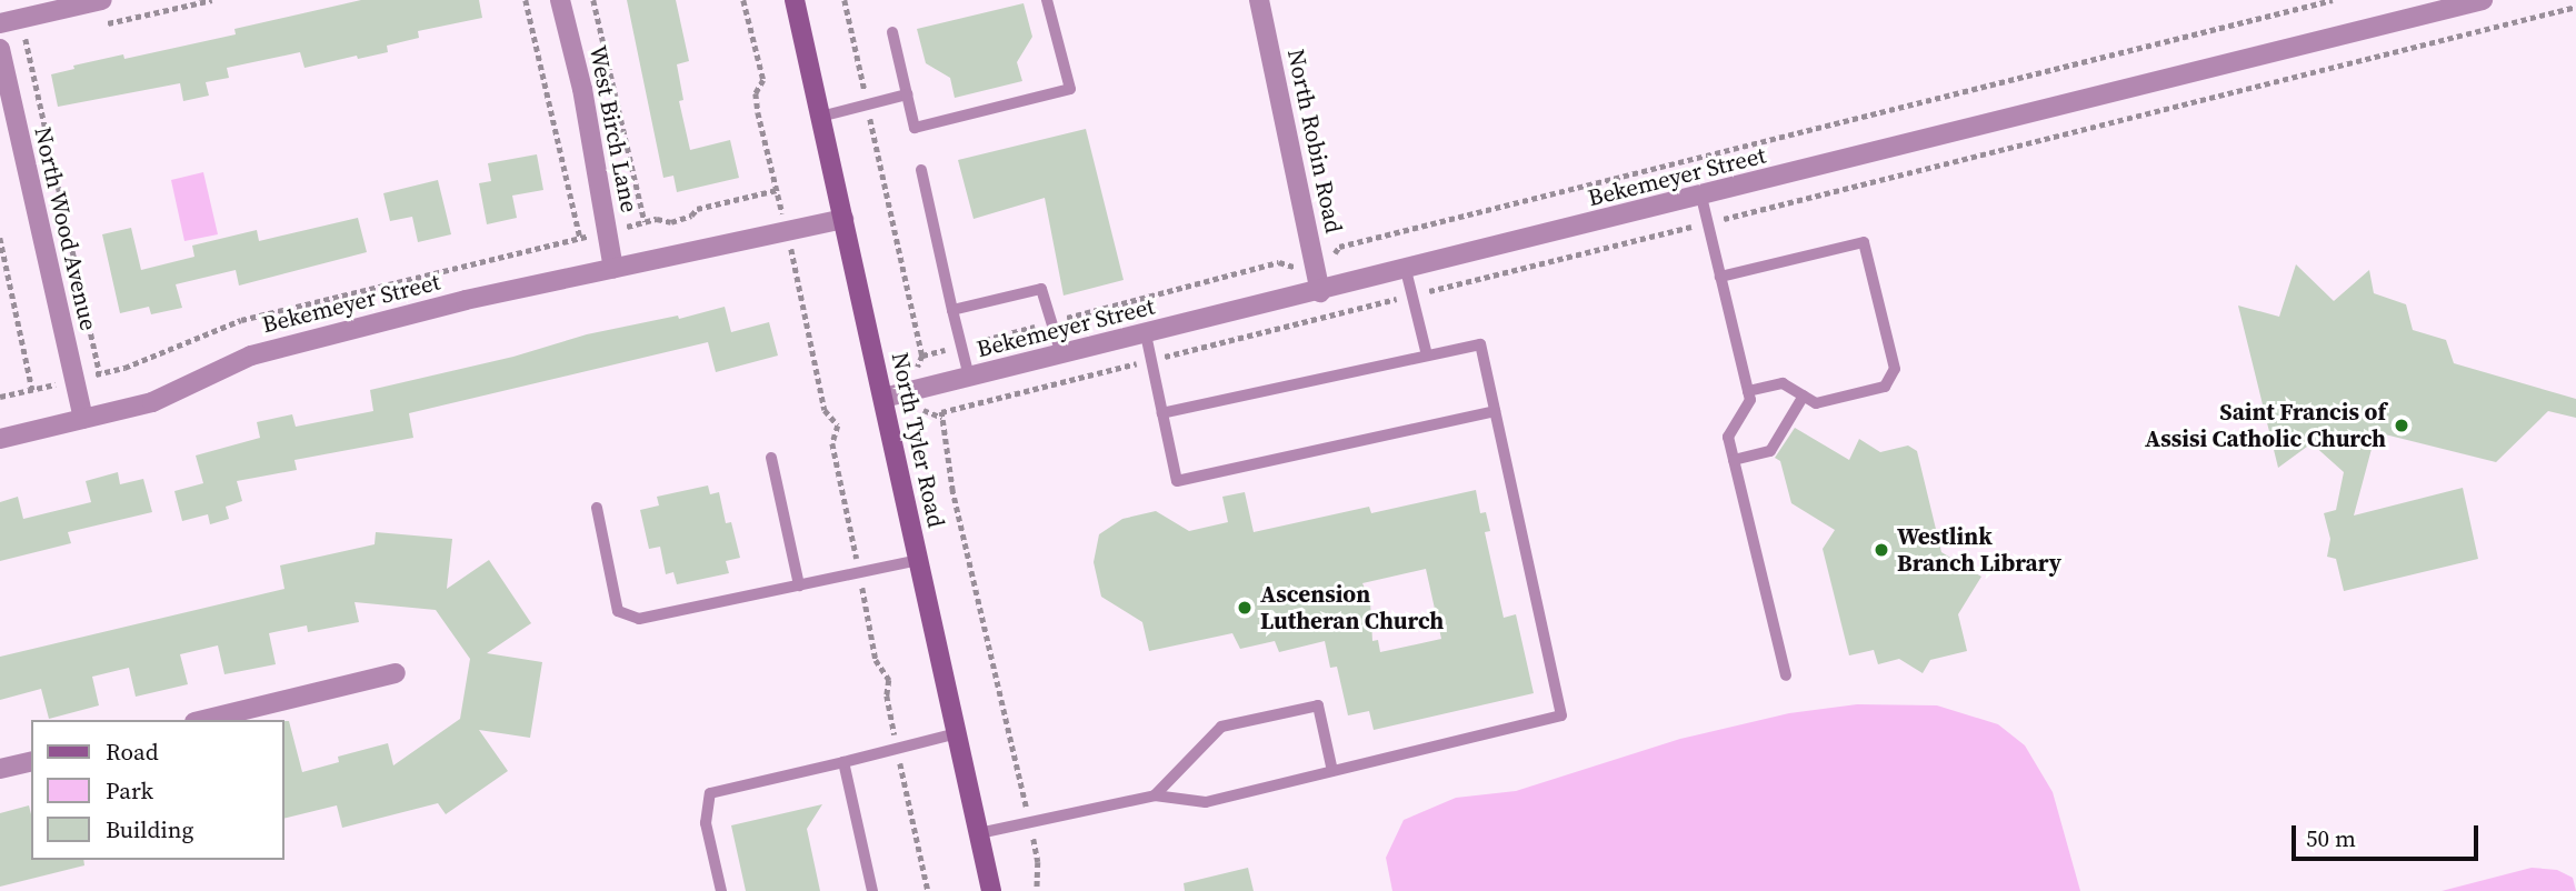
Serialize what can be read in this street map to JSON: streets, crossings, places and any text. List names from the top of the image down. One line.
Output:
{"streets":{"main road":["North Tyler Road"],"street":["West Birch Lane","North Robin Road","Bekemeyer Street","North Wood Avenue"]},"crossings":[["West Birch Lane","Bekemeyer Street"],["North Robin Road","Bekemeyer Street"],["Bekemeyer Street","North Wood Avenue"],["Bekemeyer Street","North Tyler Road"]],"places":["Saint Francis of Assisi Catholic Church","Westlink Branch Library","Ascension Lutheran Church"],"legend":["Road","Park","Building"],"scale_bar":"50 m"}
